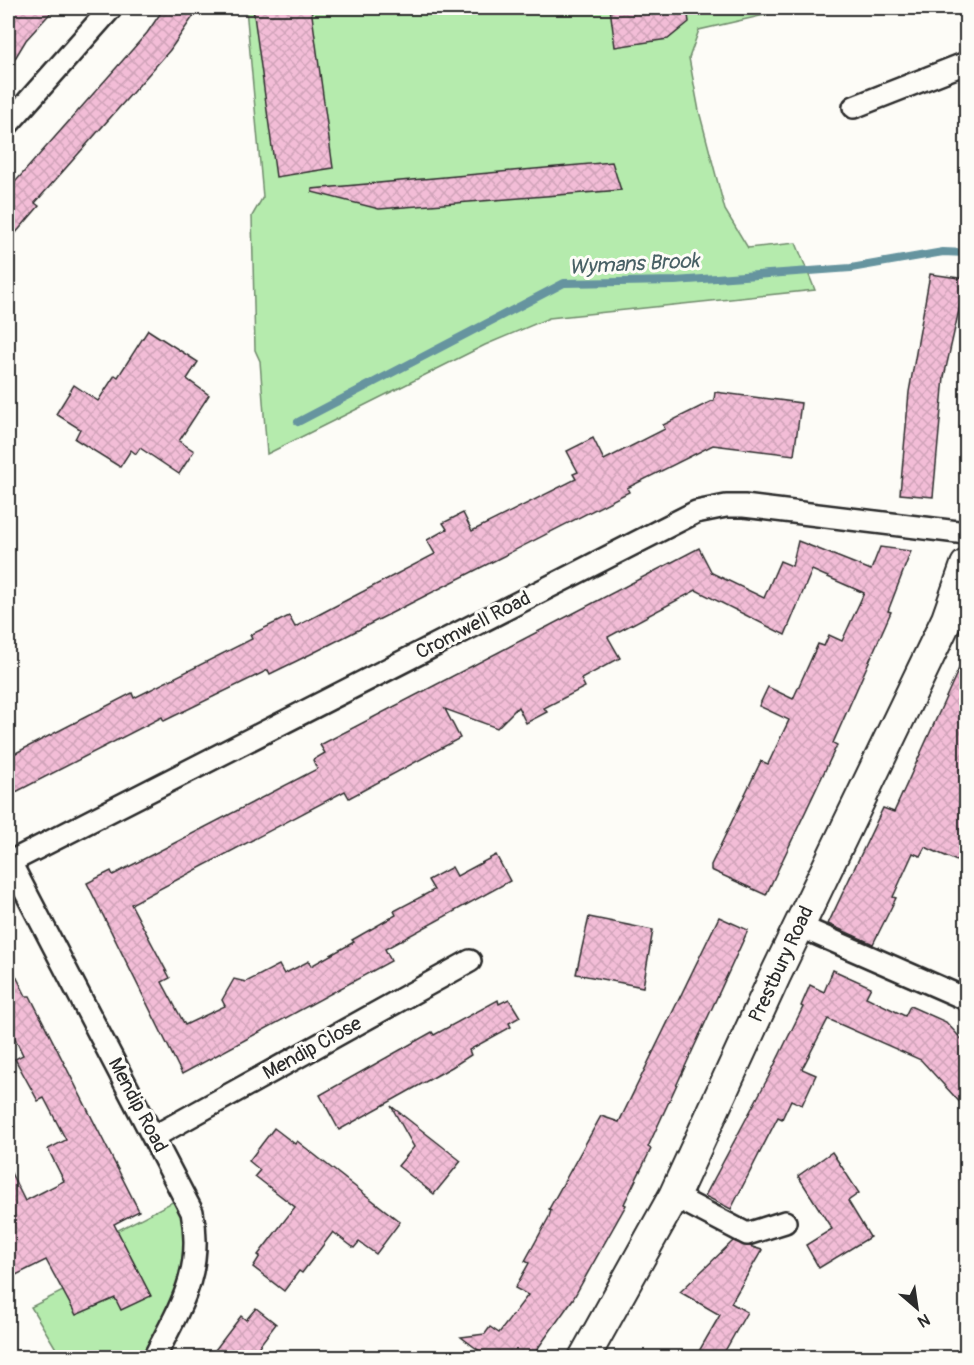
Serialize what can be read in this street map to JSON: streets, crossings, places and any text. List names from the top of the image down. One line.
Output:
{"streets":{"main road":["Prestbury Road"],"street":["Cromwell Road","Mendip Close","Mendip Road"]},"crossings":[["Cromwell Road","Mendip Road"],["Mendip Close","Mendip Road"]],"water":["Wymans Brook"],"north":"bottom right"}
